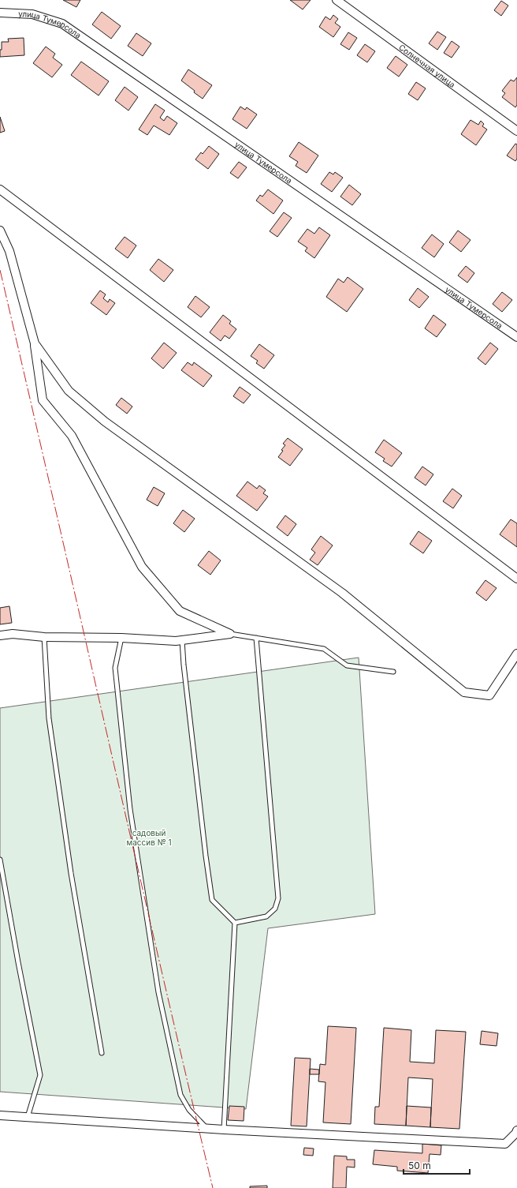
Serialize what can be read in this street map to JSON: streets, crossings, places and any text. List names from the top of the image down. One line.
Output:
{"streets":{"street":["улица Тумерсола","Солнечная улица"]},"parks":["садовый массив № 1"],"scale_bar":"50 m"}
